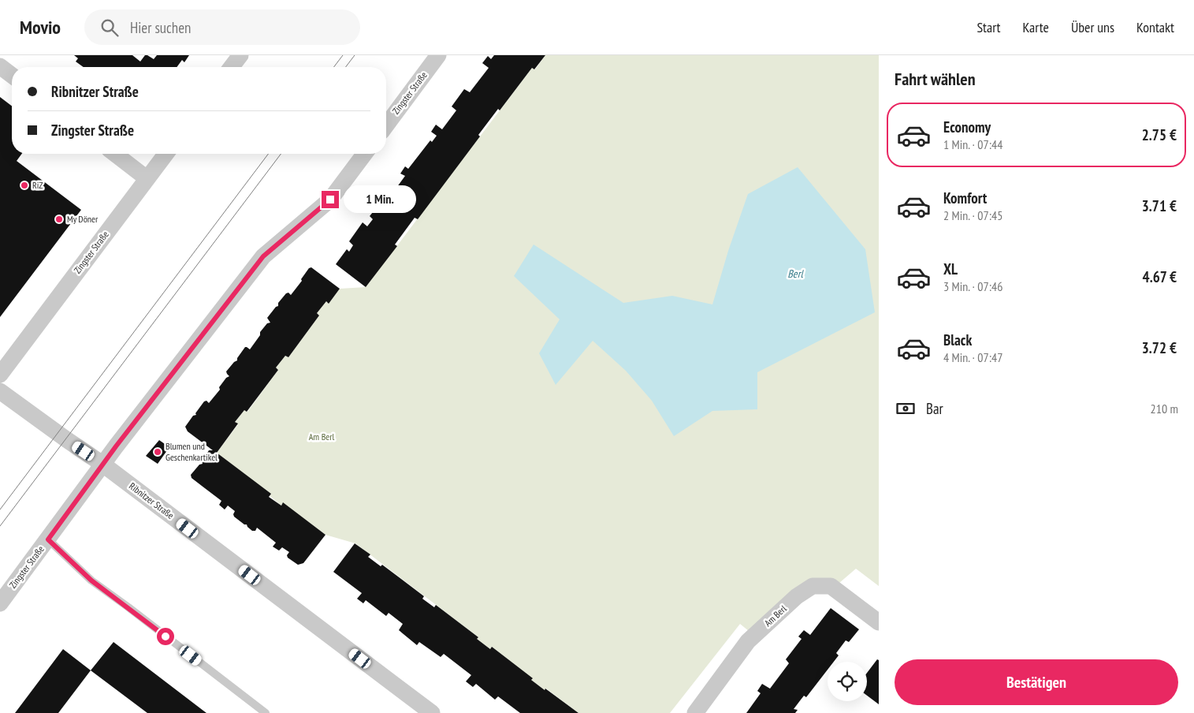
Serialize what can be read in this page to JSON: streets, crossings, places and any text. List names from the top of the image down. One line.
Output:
{"streets":{"street":["Zingster Straße","Ribnitzer Straße","Am Berl"]},"crossings":[["Zingster Straße","Ribnitzer Straße"]],"water":["Berl"],"parks":["Am Berl"],"places":["RiZ","My Döner","Blumen und Geschenkartikel"],"page":{"header":"Movio","search":"Hier suchen","nav":["Start","Karte","Über uns","Kontakt"],"heading":"Fahrt wählen","banner":["Ribnitzer Straße","Zingster Straße"],"list":[{"name":"Economy","note":"1 Min. · 07:44","value":"2.75 €"},{"name":"Komfort","note":"2 Min. · 07:45","value":"3.71 €"},{"name":"XL","note":"3 Min. · 07:46","value":"4.67 €"},{"name":"Black","note":"4 Min. · 07:47","value":"3.72 €"}],"bubble":"1 Min.","pay":["Bar","210 m"],"buttons":"Bestätigen"}}
